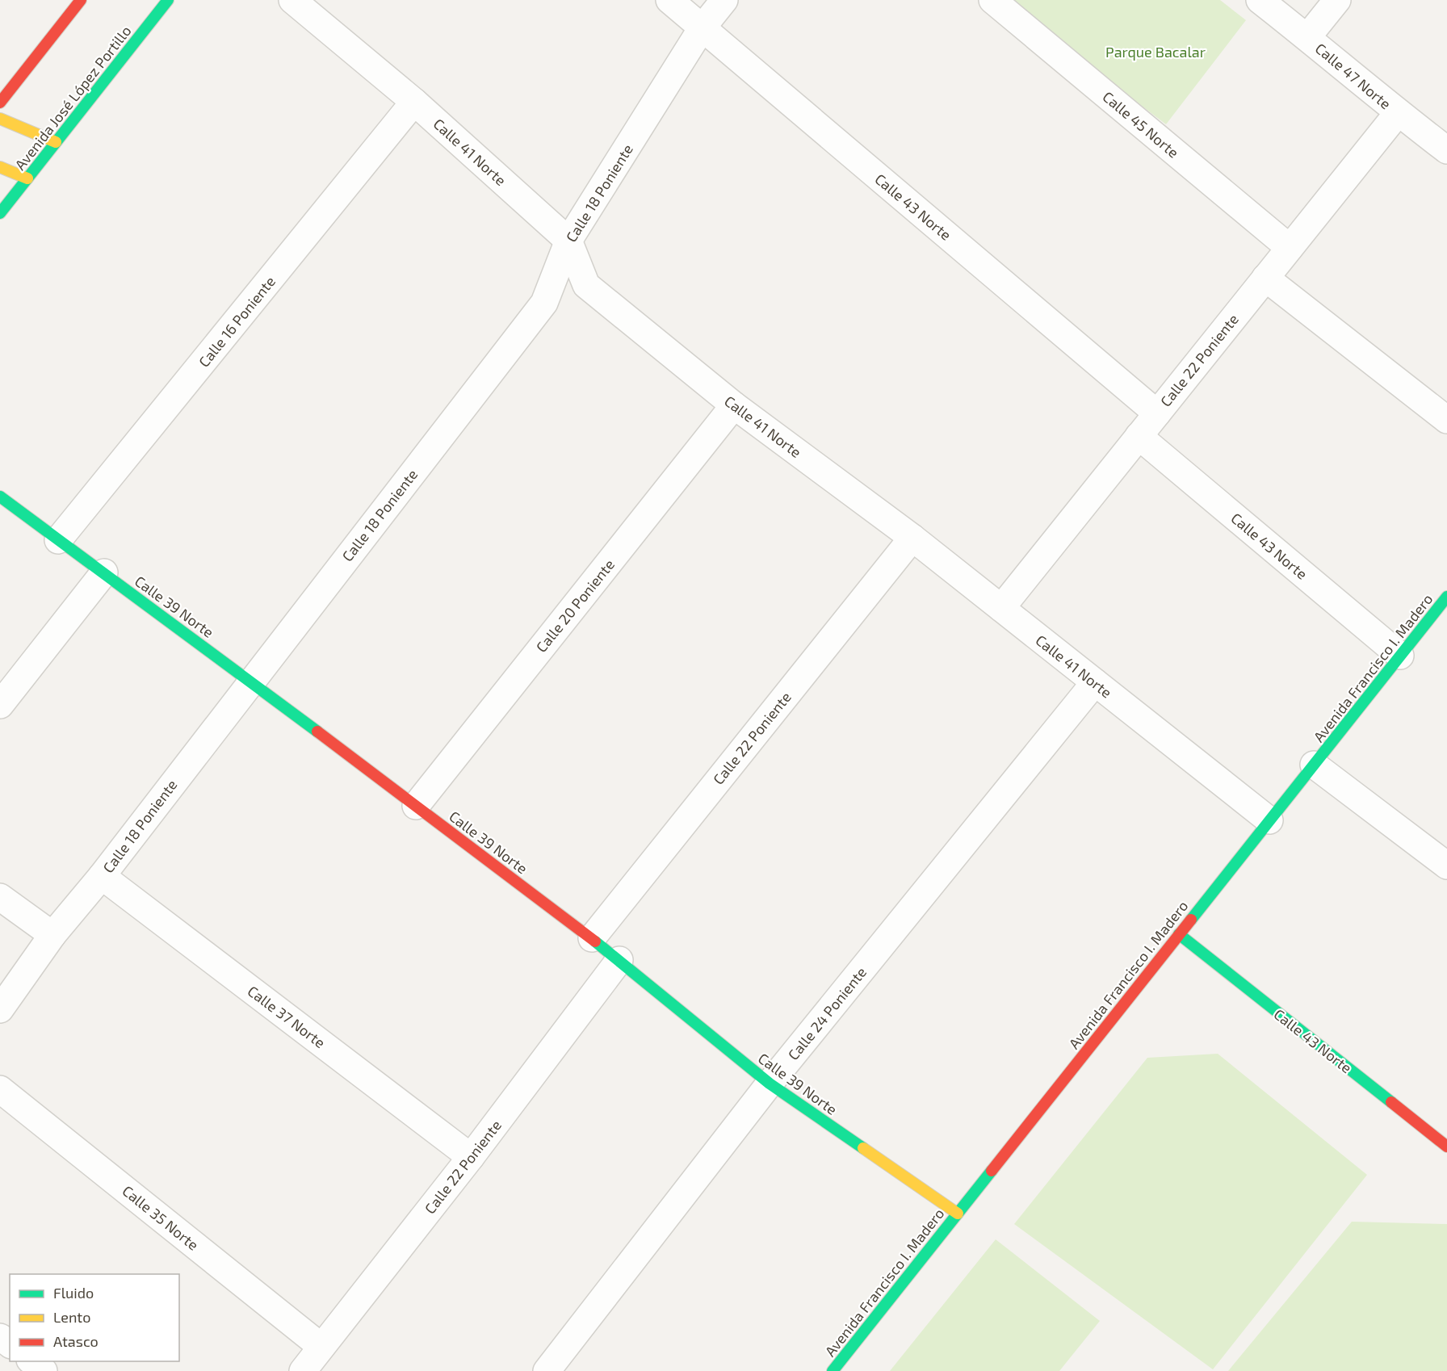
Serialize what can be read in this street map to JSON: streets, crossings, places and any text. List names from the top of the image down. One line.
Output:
{"streets":{"street":["Calle 47 Norte","Avenida José López Portillo","Calle 45 Norte","Calle 41 Norte","Calle 18 Poniente","Calle 43 Norte","Calle 16 Poniente","Calle 22 Poniente","Calle 20 Poniente","Calle 39 Norte","Avenida Francisco I. Madero","Calle 24 Poniente","Calle 37 Norte","Calle 35 Norte"]},"crossings":[["Calle 47 Norte","Calle 22 Poniente"],["Calle 45 Norte","Calle 22 Poniente"],["Calle 41 Norte","Calle 18 Poniente"],["Calle 41 Norte","Calle 16 Poniente"],["Calle 41 Norte","Calle 22 Poniente"],["Calle 41 Norte","Calle 20 Poniente"],["Calle 41 Norte","Avenida Francisco I. Madero"],["Calle 41 Norte","Calle 24 Poniente"],["Calle 18 Poniente","Calle 43 Norte"],["Calle 18 Poniente","Calle 39 Norte"],["Calle 18 Poniente","Calle 37 Norte"],["Calle 43 Norte","Calle 22 Poniente"],["Calle 43 Norte","Avenida Francisco I. Madero"],["Calle 16 Poniente","Calle 39 Norte"],["Calle 22 Poniente","Calle 39 Norte"],["Calle 22 Poniente","Calle 37 Norte"],["Calle 22 Poniente","Calle 35 Norte"],["Calle 20 Poniente","Calle 39 Norte"],["Calle 39 Norte","Avenida Francisco I. Madero"],["Calle 39 Norte","Calle 24 Poniente"]],"parks":["Parque Bacalar"],"legend":["Fluido","Lento","Atasco"]}
